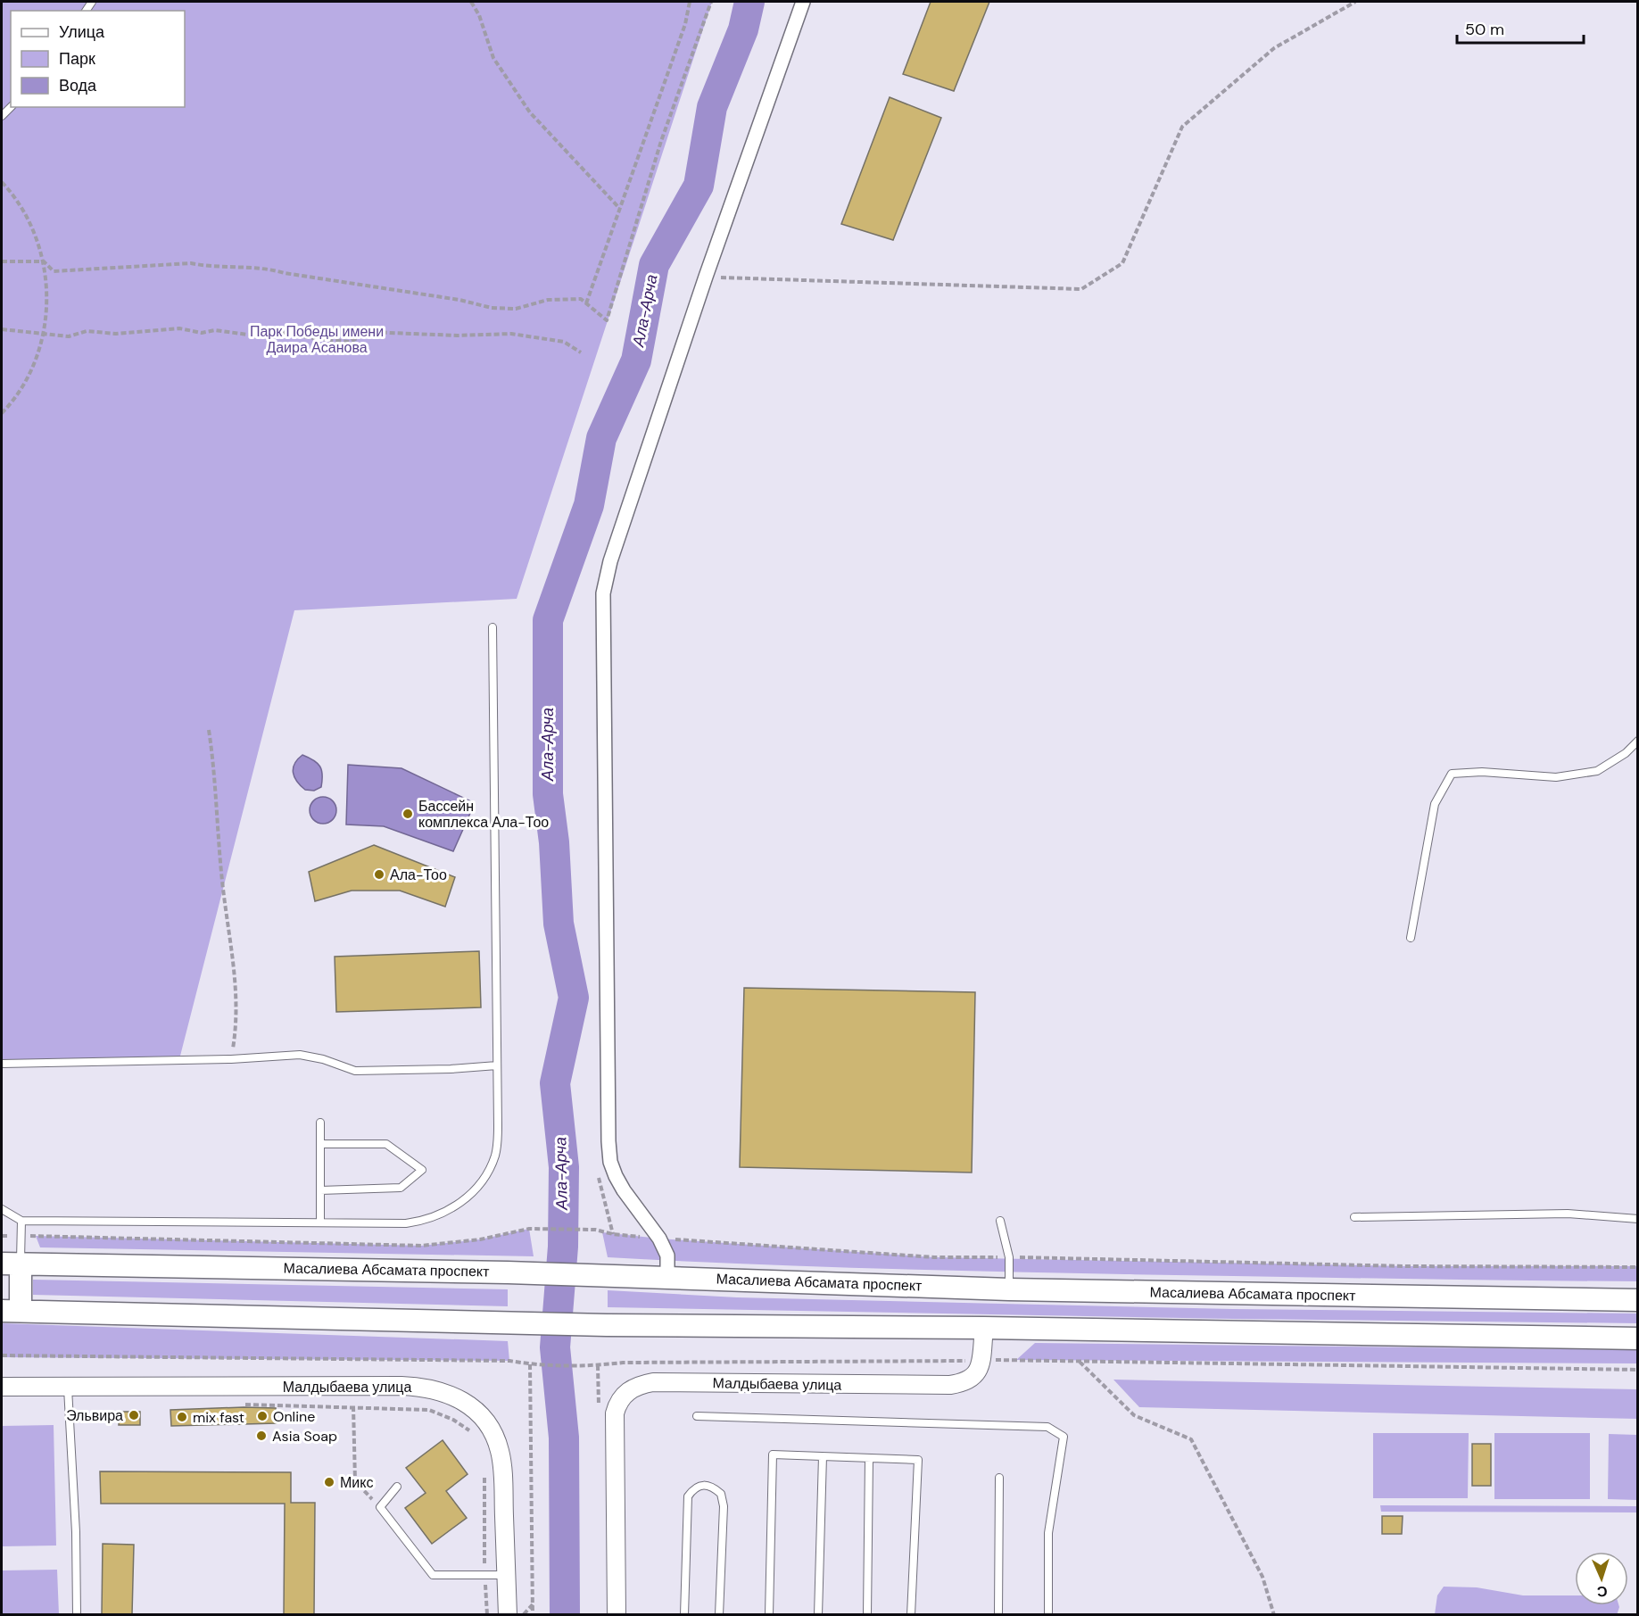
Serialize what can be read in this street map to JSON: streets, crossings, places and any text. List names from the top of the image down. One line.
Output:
{"streets":{"main road":["Масалиева Абсамата проспект"],"street":["Малдыбаева улица"]},"water":["Ала-Арча"],"parks":["Парк Победы имени Даира Асанова"],"places":["Бассейн комплекса Ала-Тоо","Ала-Тоо","Эльвира","Online","mix fast","Asia Soap","Микс"],"legend":["Улица","Парк","Вода"],"scale_bar":"50 m","north":"bottom"}
